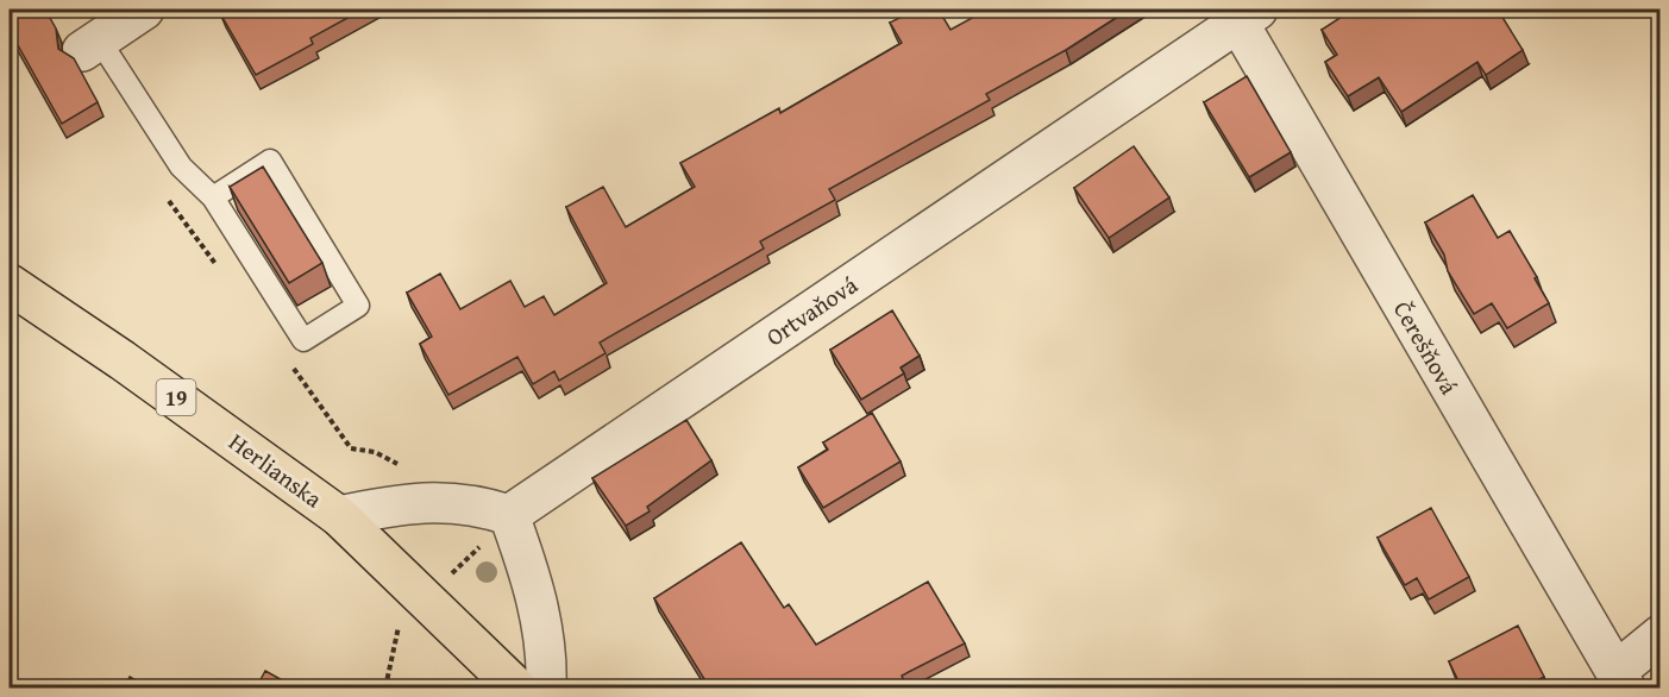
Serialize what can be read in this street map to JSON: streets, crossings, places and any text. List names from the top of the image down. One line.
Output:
{"streets":{"main road":["19","Herlianska"],"street":["Ortvaňová","Čerešňová"]},"crossings":[["Ortvaňová","Čerešňová"]]}
